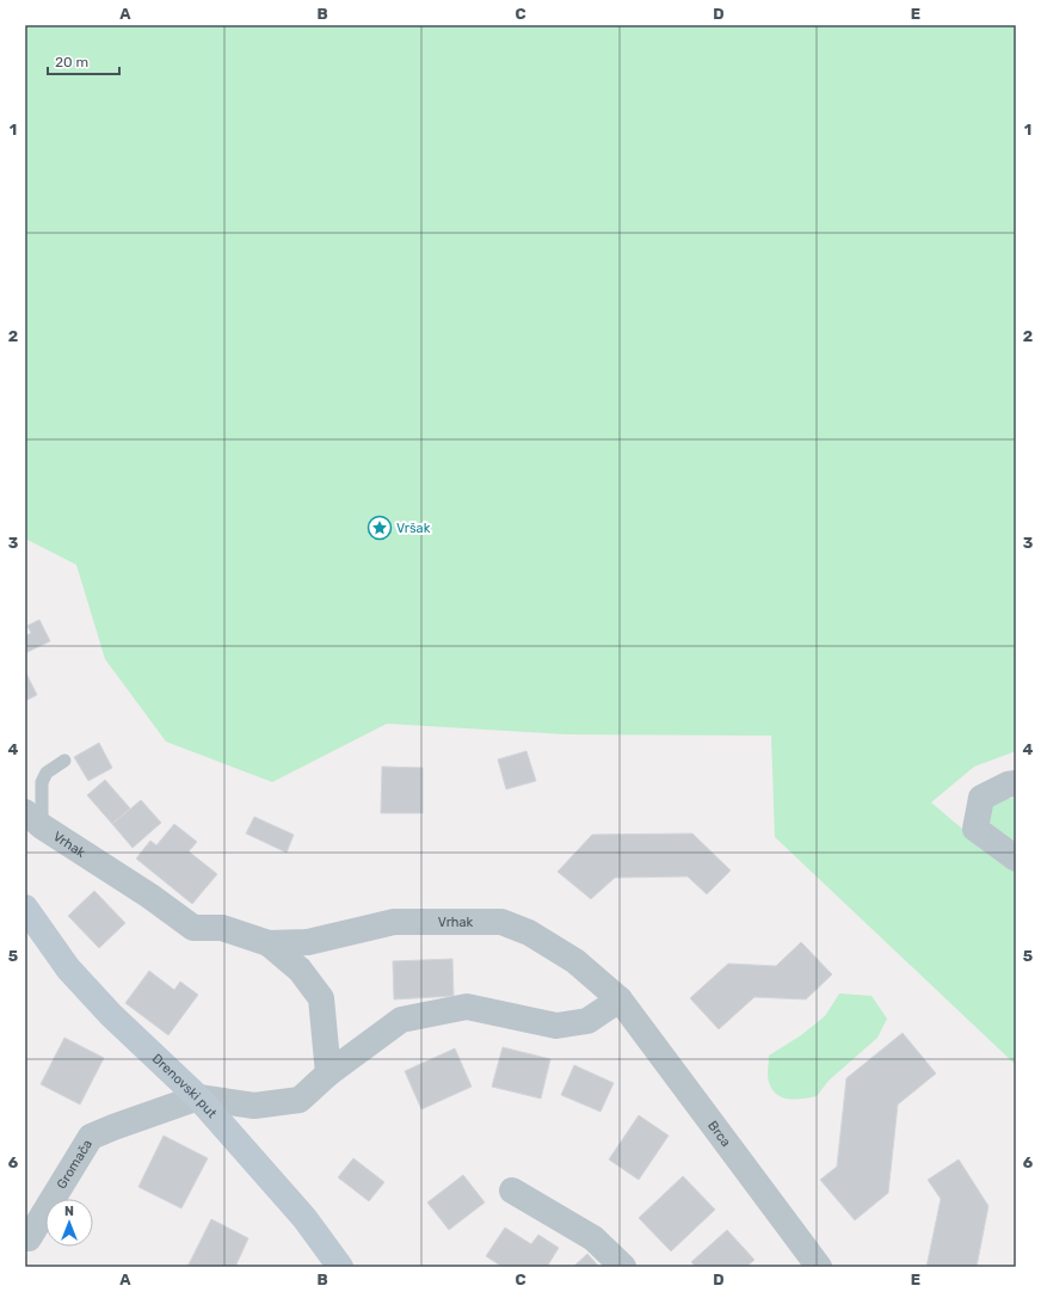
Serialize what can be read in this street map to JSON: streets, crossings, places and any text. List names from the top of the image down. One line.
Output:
{"streets":{"main road":["Drenovski put"],"street":["Vrhak","Brca","Gromača"]},"crossings":[["Vrhak","Brca"],["Drenovski put","Gromača"]],"places":{"place":["Vršak"]},"scale_bar":"20 m","north":"top","grid":{"columns":["A","B","C","D","E"],"rows":["1","2","3","4","5","6"]}}
